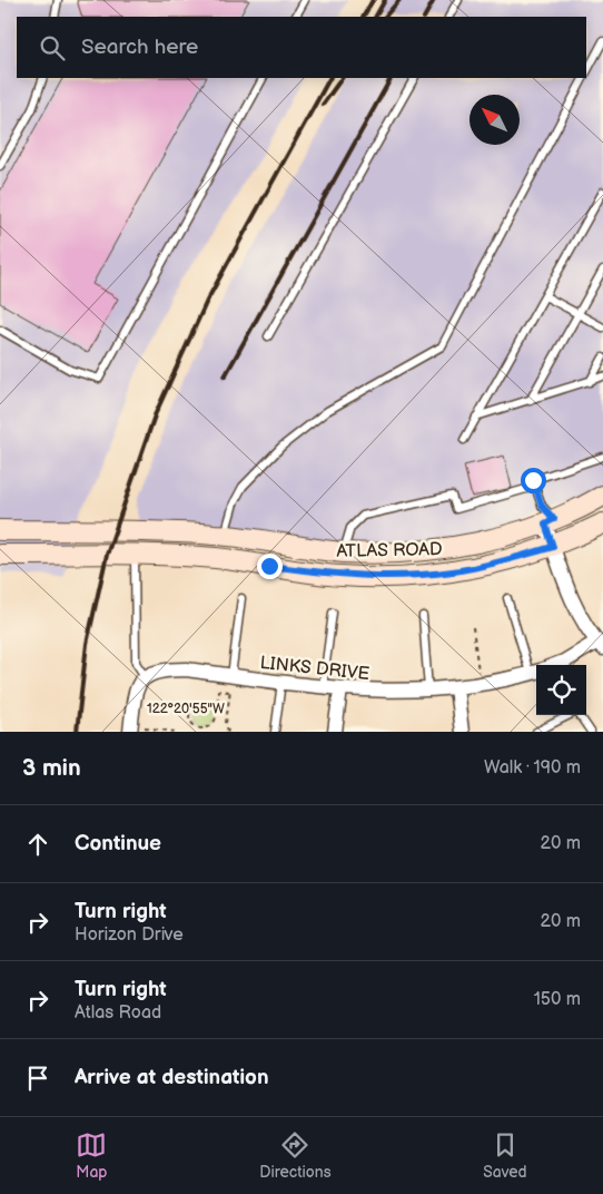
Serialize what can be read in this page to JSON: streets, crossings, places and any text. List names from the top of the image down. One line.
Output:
{"streets":{"street":["ATLAS ROAD","LINKS DRIVE"]},"north":"top left","page":{"search":"Search here","heading":["3 min","Walk · 190 m"],"list":[["Continue","20 m"],["Turn right","Horizon Drive","20 m"],["Turn right","Atlas Road","150 m"],"Arrive at destination"],"nav":["Map","Directions","Saved"]},"coordinates":["122°20'55\"W"]}
